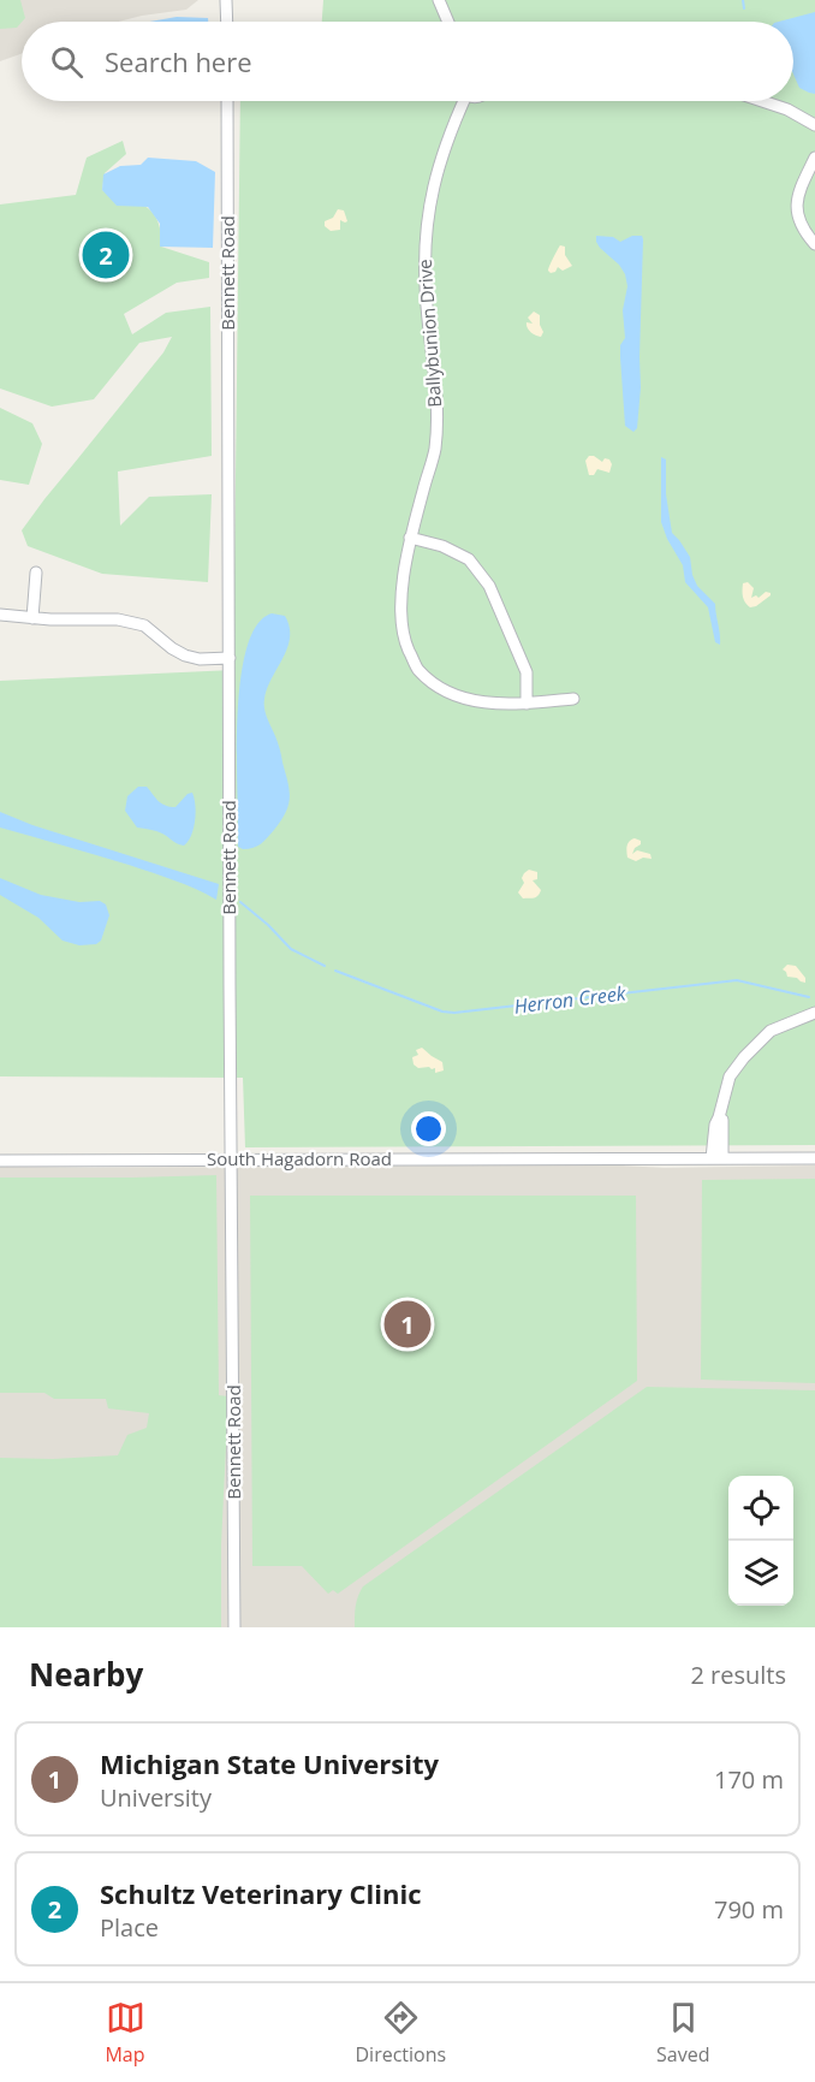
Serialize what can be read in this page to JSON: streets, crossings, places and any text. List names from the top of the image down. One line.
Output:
{"streets":{"street":["Bennett Road","Ballybunion Drive","South Hagadorn Road"]},"crossings":[["Bennett Road","South Hagadorn Road"]],"water":["Herron Creek"],"page":{"search":"Search here","pins":["2","1"],"heading":["Nearby","2 results"],"list":[{"mark":"1","name":"Michigan State University","note":"University","value":"170 m"},{"mark":"2","name":"Schultz Veterinary Clinic","note":"Place","value":"790 m"}],"nav":["Map","Directions","Saved"]}}
